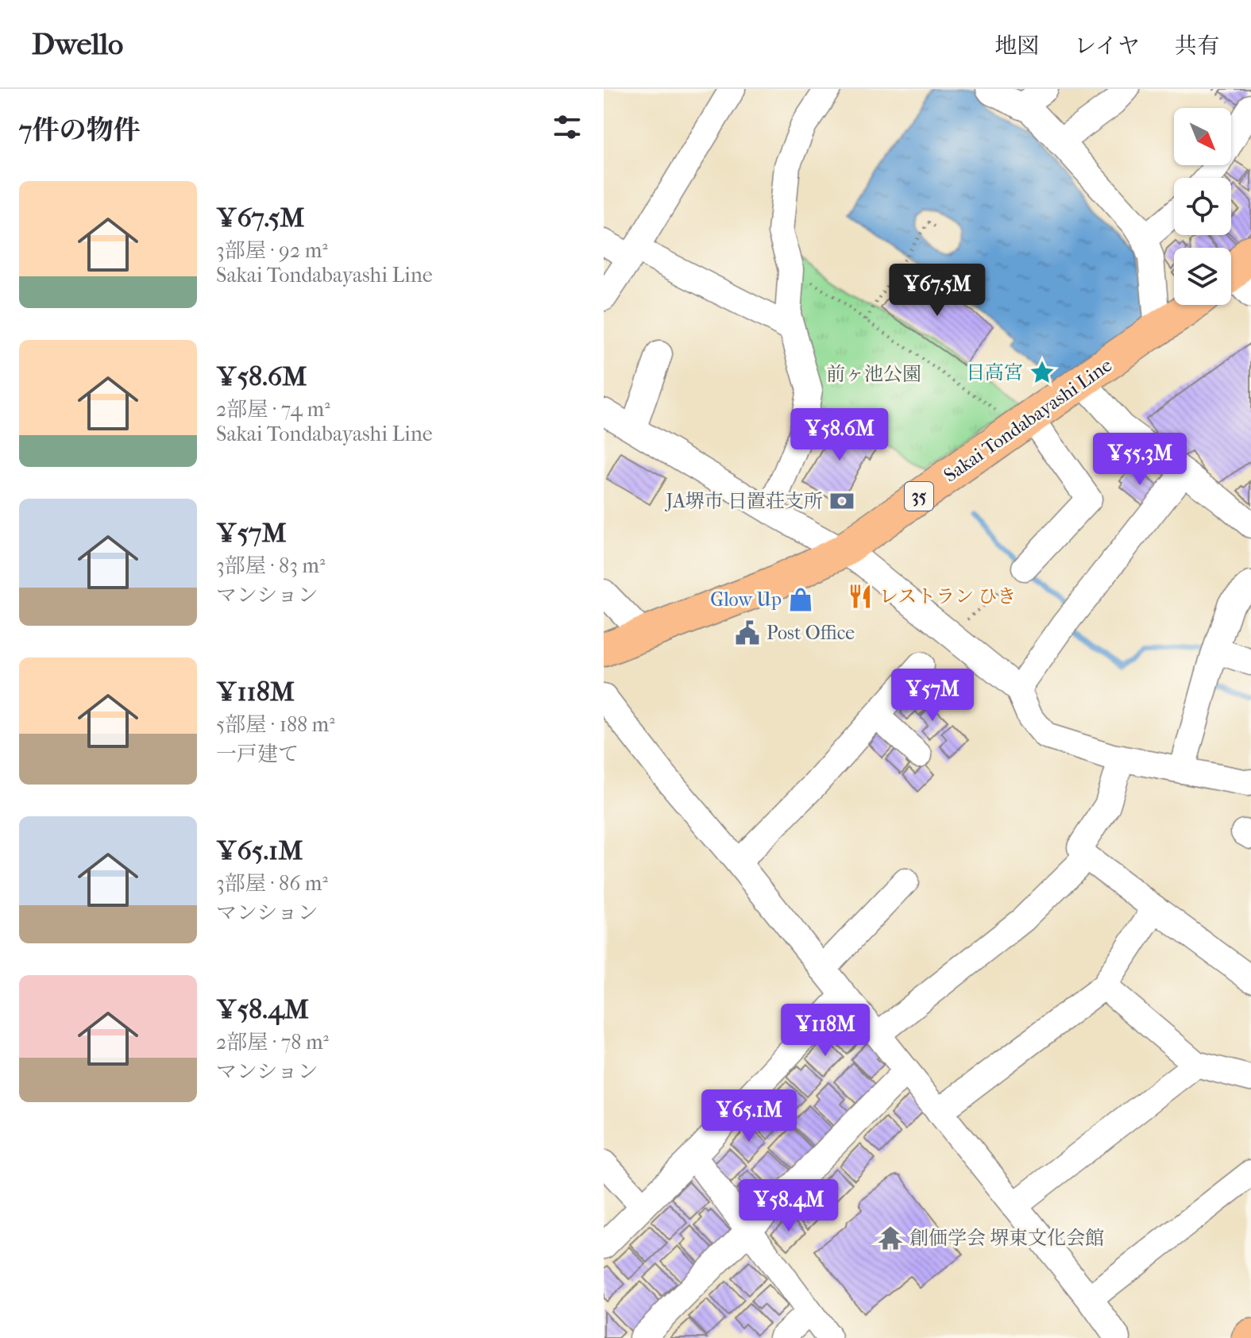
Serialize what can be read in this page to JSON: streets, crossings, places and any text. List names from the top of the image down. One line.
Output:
{"streets":{"main road":["Sakai Tondabayashi Line","35"]},"parks":["前ヶ池公園"],"places":{"place":["日高宮"],"bank":["JA堺市 日置荘支所"],"restaurant":["レストラン ひき"],"shop":["Glow Up"],"public building":["Post Office"],"temple":["創価学会 堺東文化会館"]},"north":"bottom right","page":{"header":"Dwello","nav":["地図","レイヤ","共有"],"heading":"7件の物件","list":[{"name":"¥67.5M","note":"3部屋 · 92 m² · Sakai Tondabayashi Line"},{"name":"¥58.6M","note":"2部屋 · 74 m² · Sakai Tondabayashi Line"},{"name":"¥57M","note":"3部屋 · 83 m² · マンション"},{"name":"¥118M","note":"5部屋 · 188 m² · 一戸建て"},{"name":"¥65.1M","note":"3部屋 · 86 m² · マンション"},{"name":"¥58.4M","note":"2部屋 · 78 m² · マンション"}],"price":["¥67.5M","¥58.6M","¥55.3M","¥57M","¥118M","¥65.1M","¥58.4M"]}}
